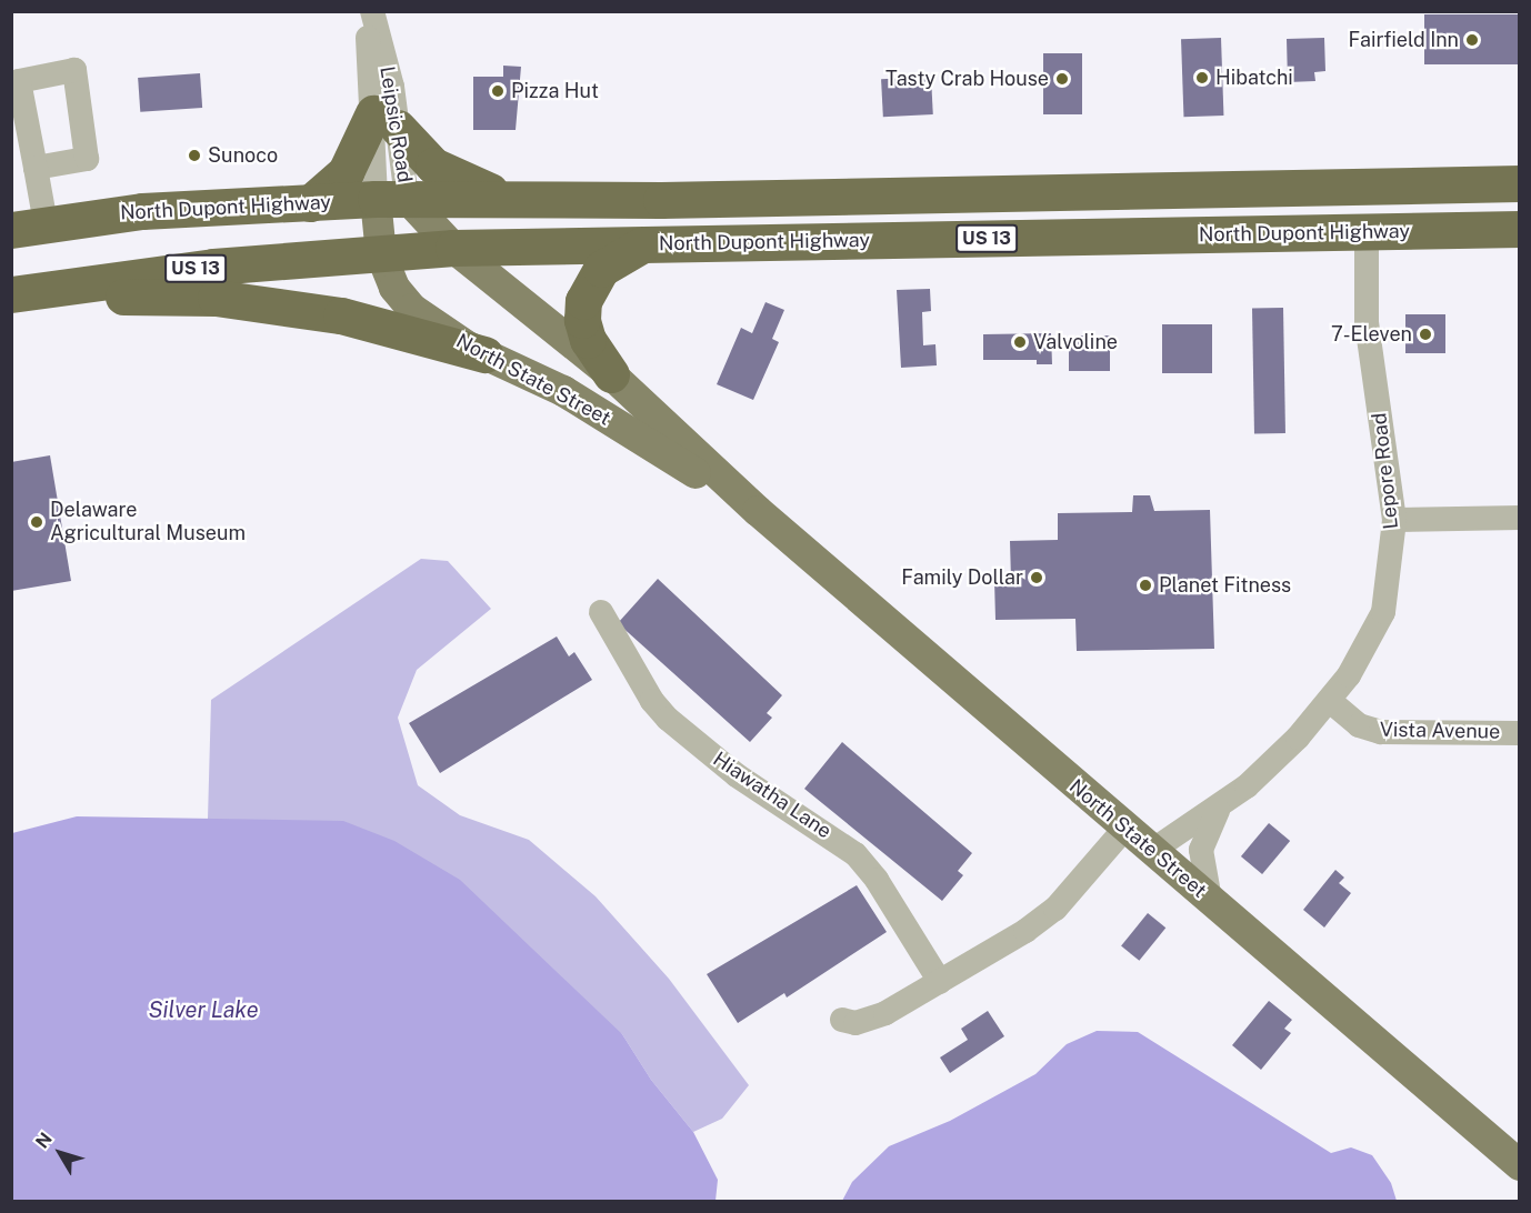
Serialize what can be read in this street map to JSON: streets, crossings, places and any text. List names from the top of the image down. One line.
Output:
{"streets":{"highway":["North Dupont Highway","US 13"],"main road":["North State Street"],"street":["Leipsic Road","Lepore Road","Vista Avenue","Hiawatha Lane"]},"crossings":[["Leipsic Road","North Dupont Highway"],["Leipsic Road","North State Street"],["North Dupont Highway","North State Street"],["North Dupont Highway","Lepore Road"],["North State Street","Lepore Road"],["Lepore Road","Vista Avenue"]],"water":["Silver Lake"],"places":["Fairfield Inn","Hibatchi","Tasty Crab House","Pizza Hut","Sunoco","7-Eleven","Valvoline","Delaware Agricultural Museum","Family Dollar","Planet Fitness"],"north":"top left"}
